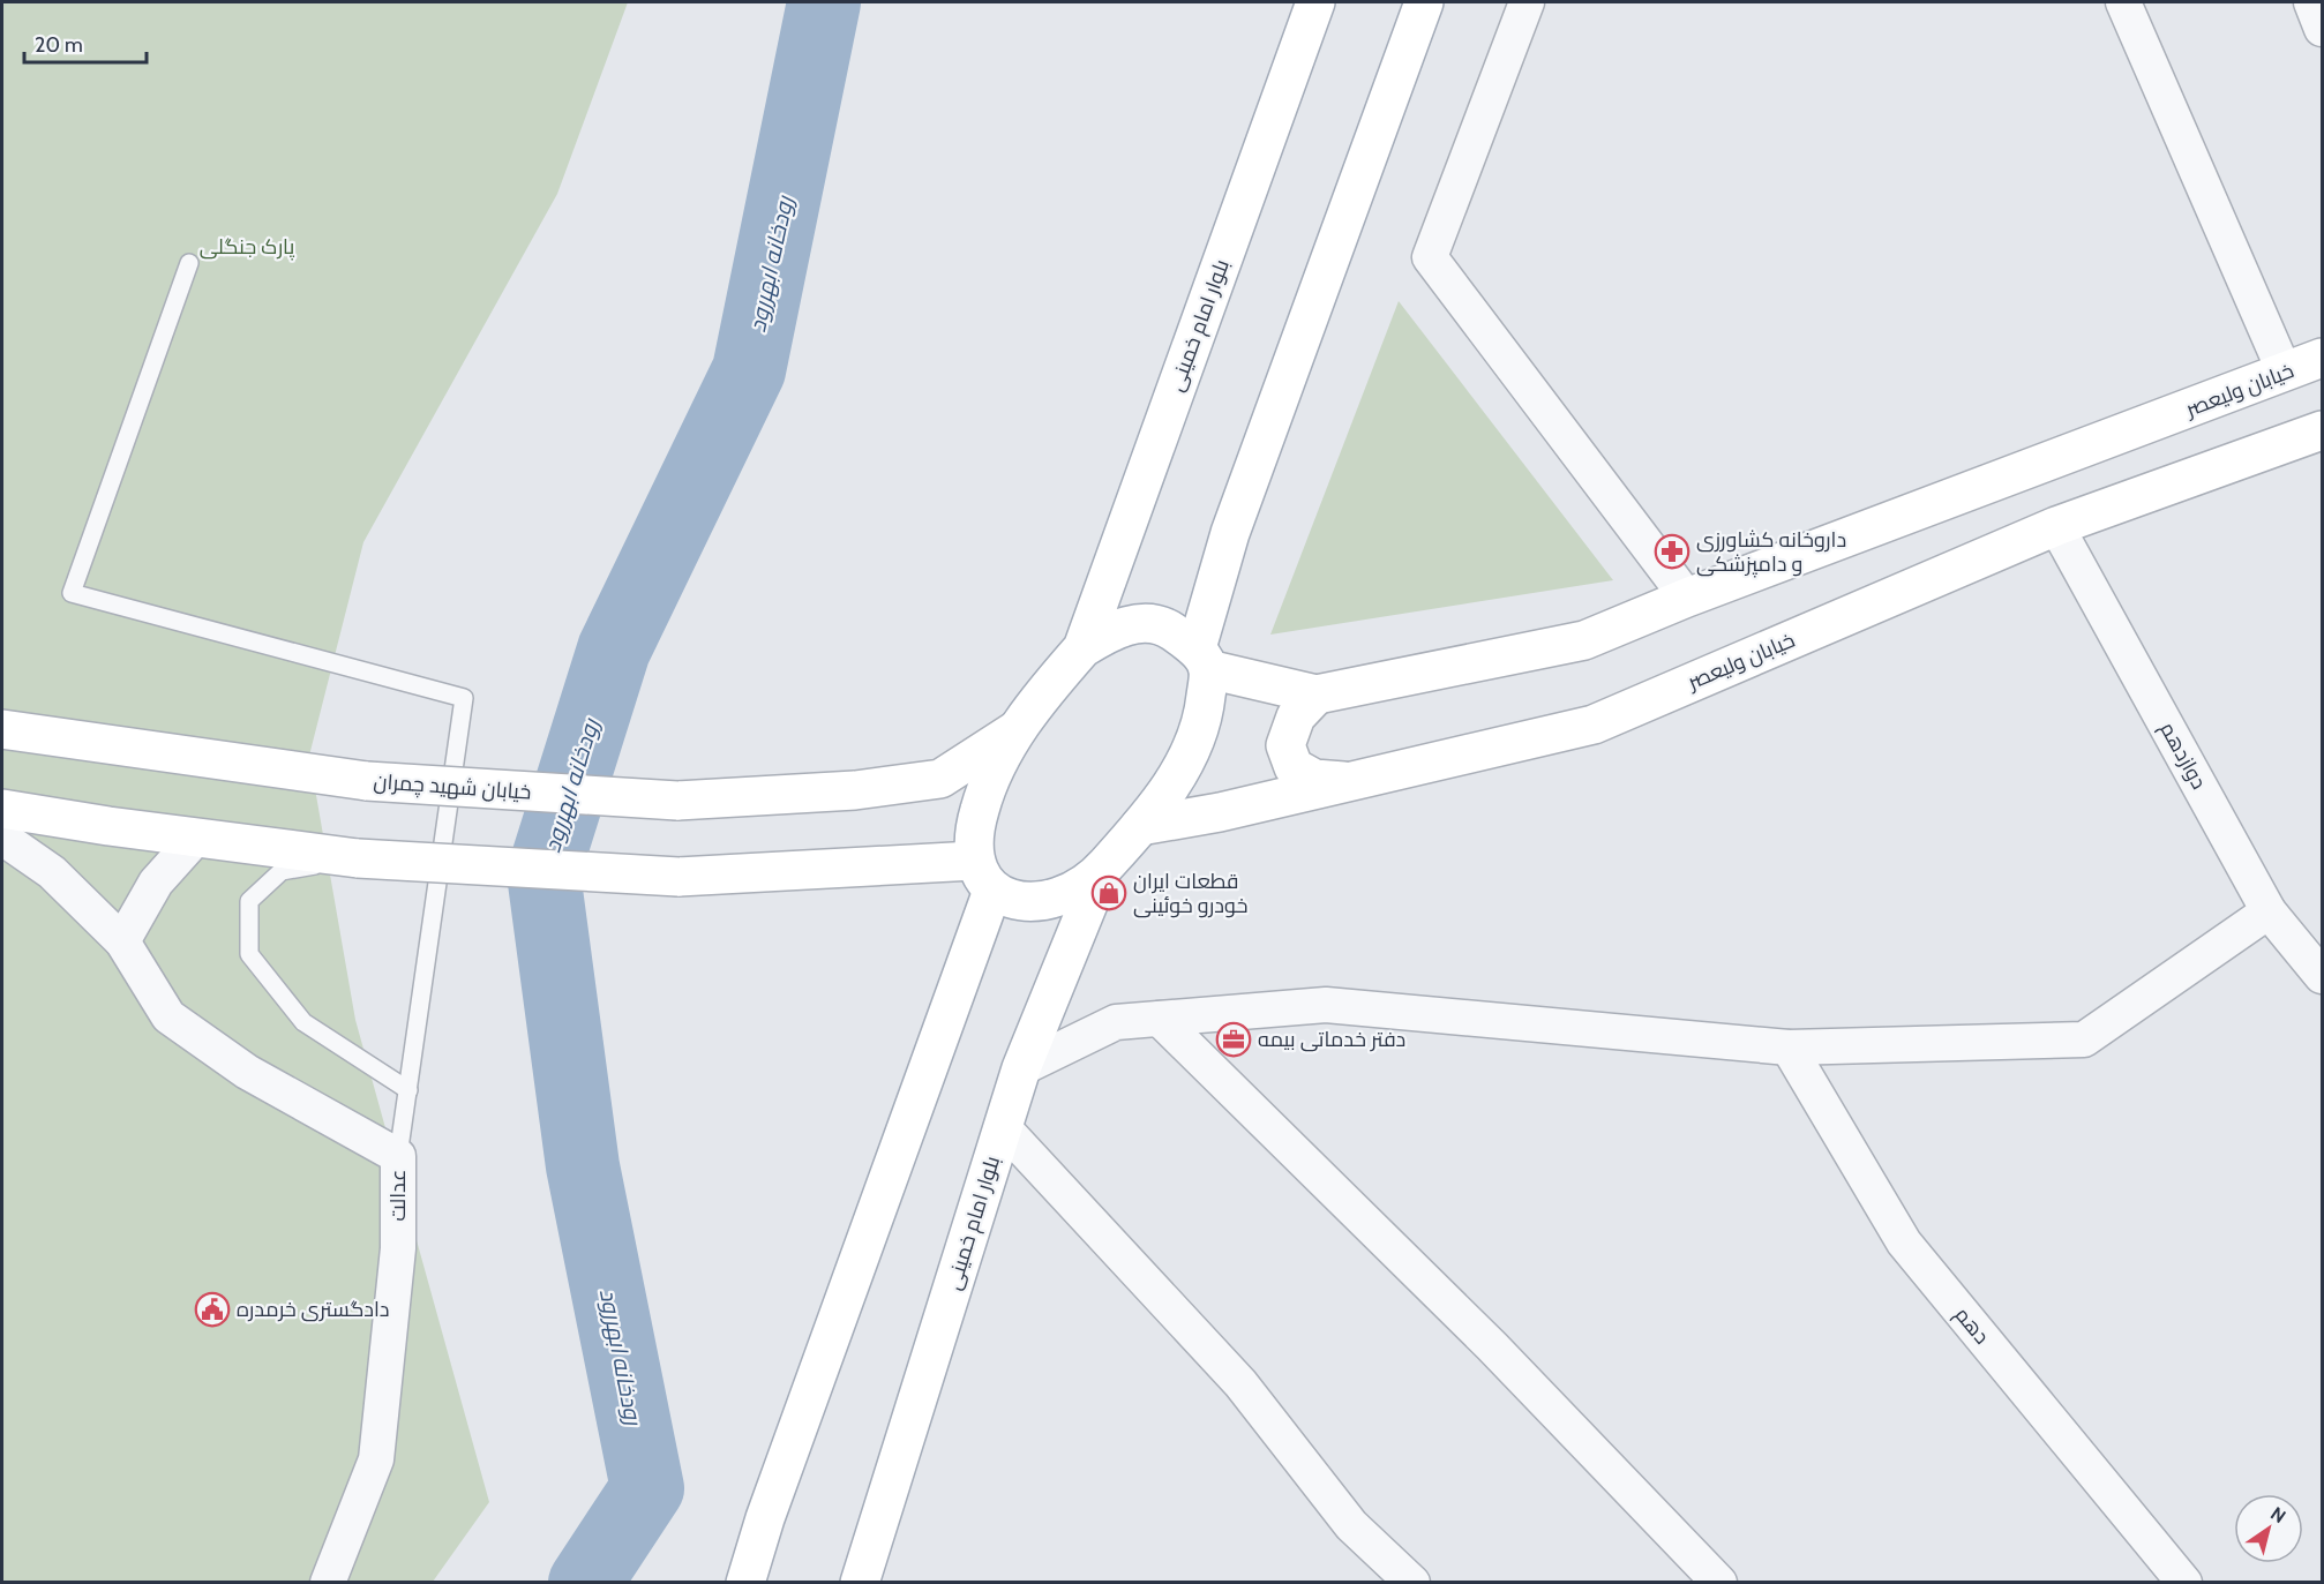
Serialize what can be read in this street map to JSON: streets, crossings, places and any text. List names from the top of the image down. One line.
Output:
{"streets":{"main road":["بلوار امام خمینی","خیابان ولیعصر","خیابان شهید چمران"],"street":["دوازدهم","عدالت","دهم"]},"crossings":[["خیابان ولیعصر","دوازدهم"]],"water":["رودخانه ابهررود"],"parks":["پارک جنگلی"],"places":{"pharmacy":["داروخانه کشاورزی و دامپزشکی"],"shop":["قطعات ایران خودرو خوئینی"],"office":["دفتر خدماتی بیمه"],"public building":["دادگستری خرمدره"]},"scale_bar":"20 m","north":"top right"}
